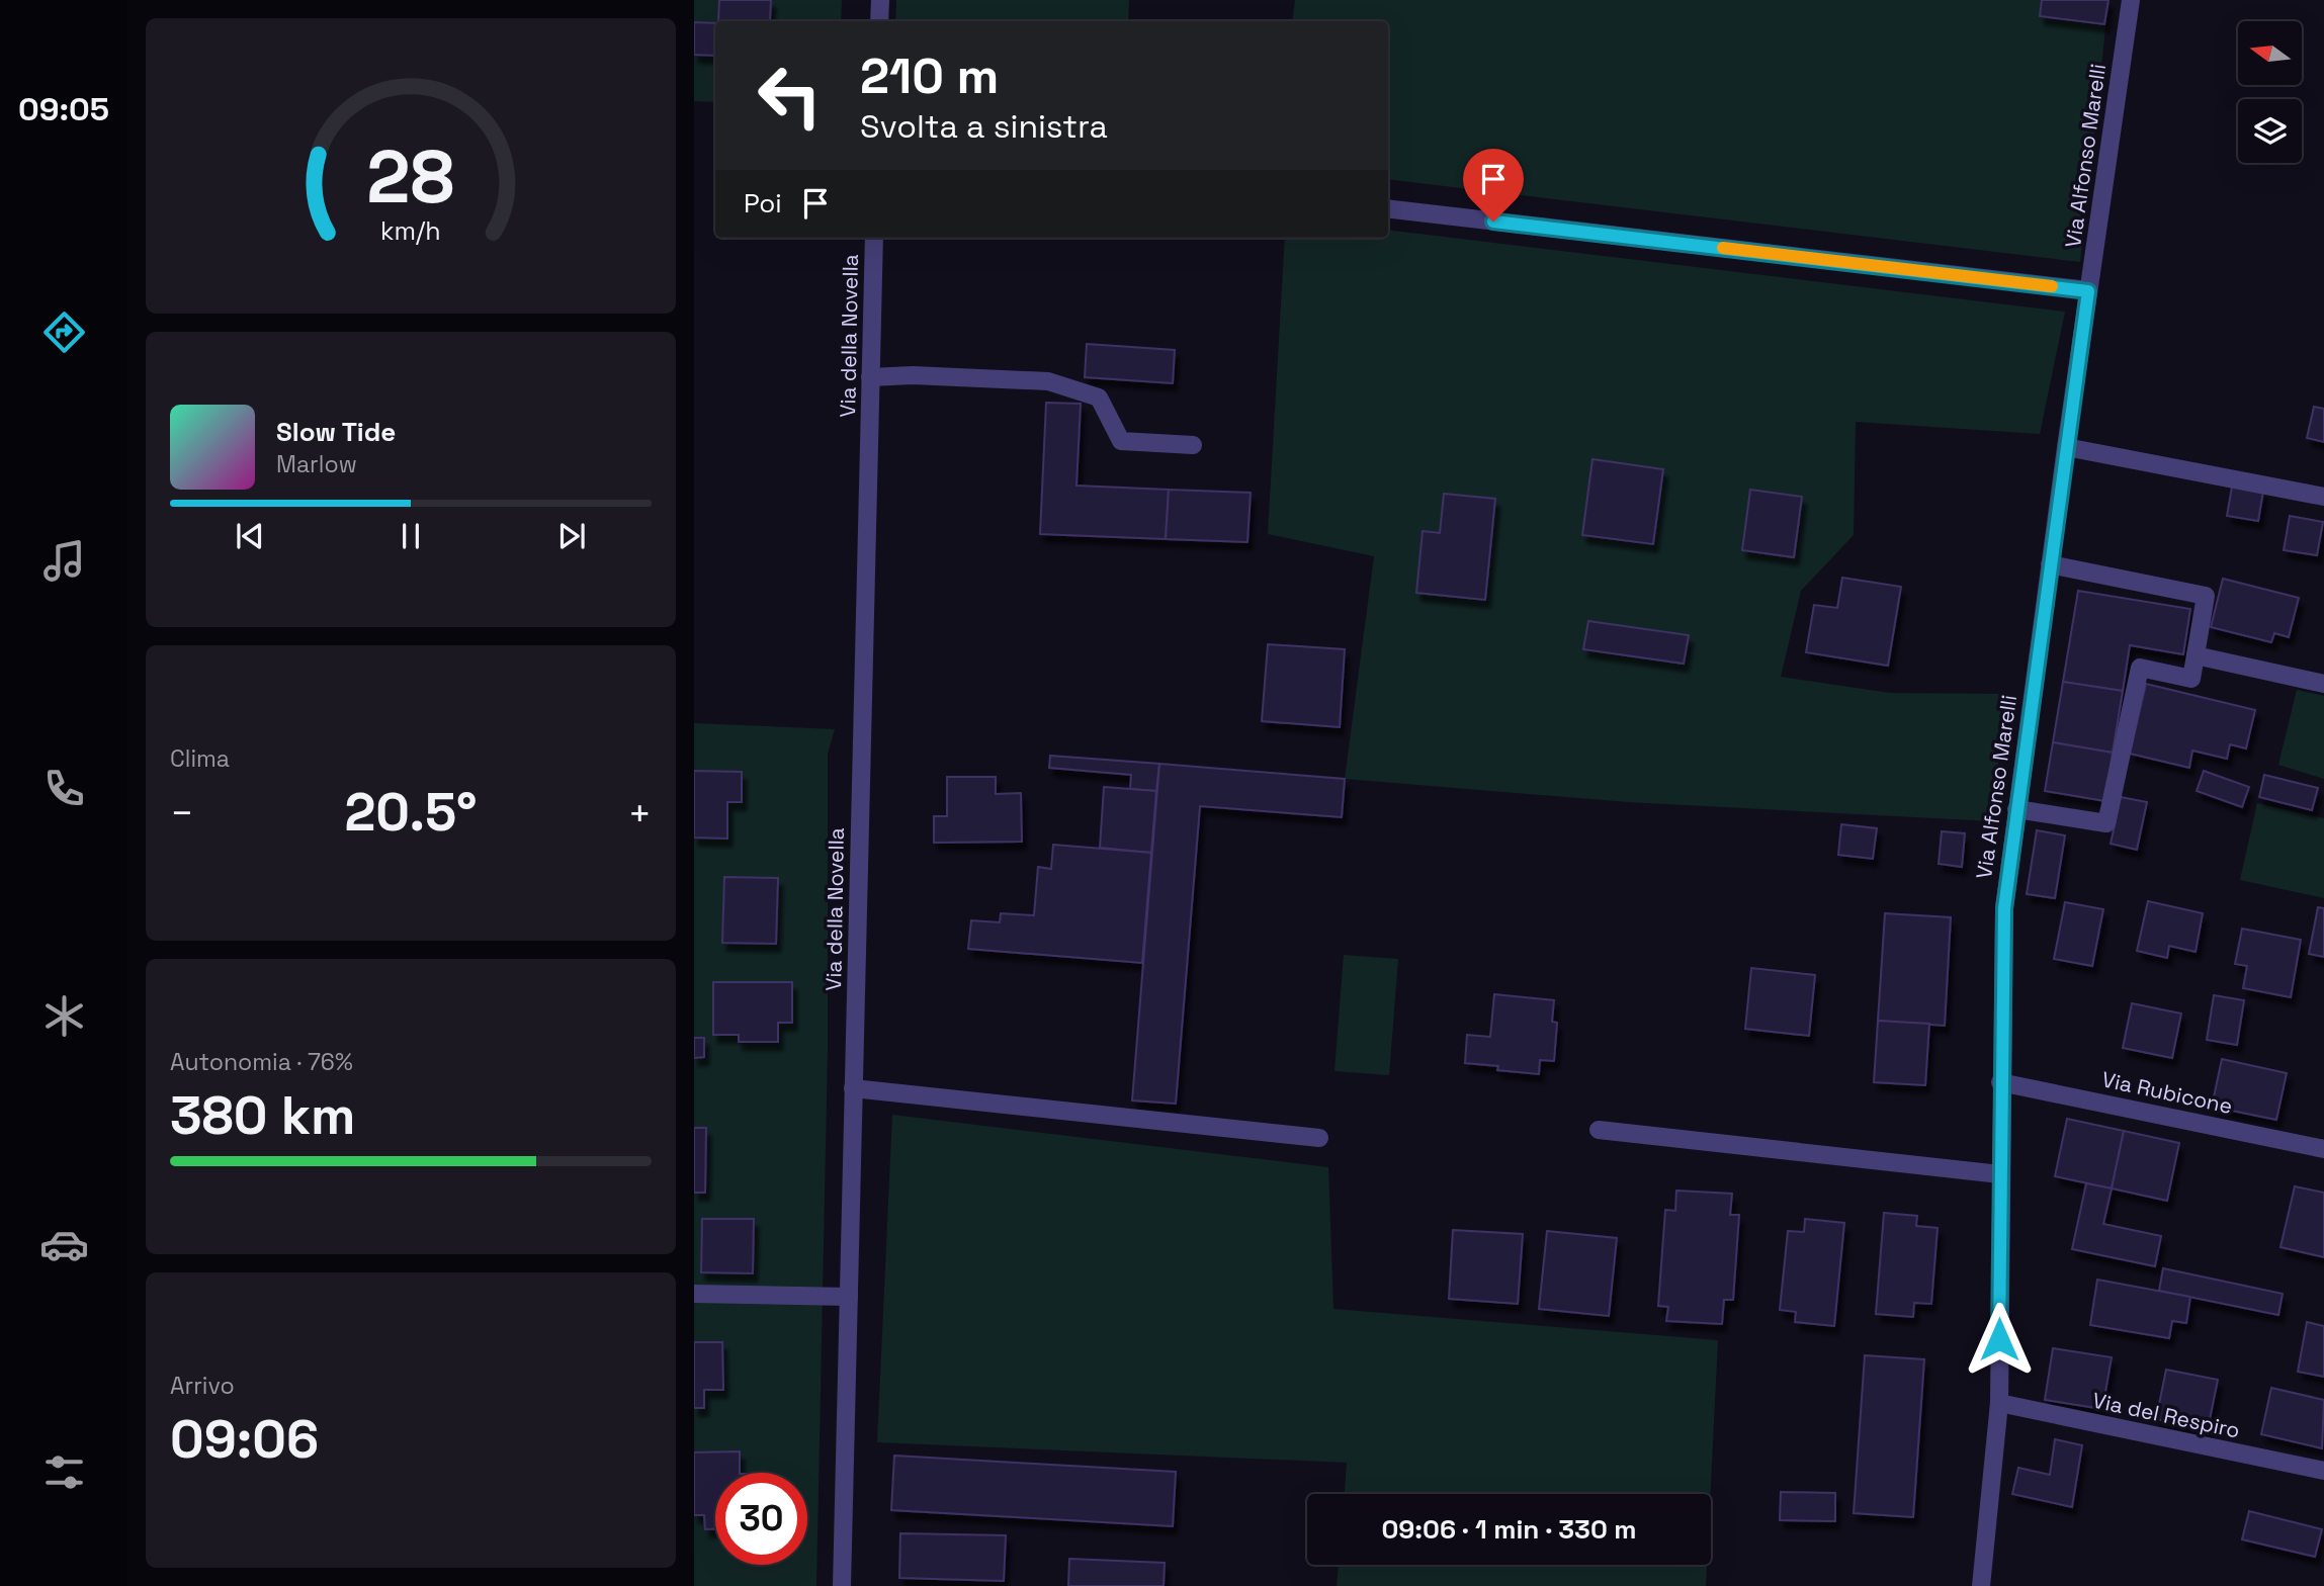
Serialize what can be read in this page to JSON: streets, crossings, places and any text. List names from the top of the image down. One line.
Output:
{"streets":{"street":["Via Alfonso Marelli","Via della Novella","Via Rubicone","Via del Respiro"]},"crossings":[["Via Alfonso Marelli","Via Rubicone"],["Via Alfonso Marelli","Via del Respiro"]],"north":"left","page":{"tabs":"09:05","turn":["210 m","Svolta a sinistra"],"then":"Poi","song":["Slow Tide","Marlow"],"tile":["Clima",["Autonomia · 76%","380 km"],["Arrivo","09:06"]],"heat":["−","20.5°","+"],"limit":"30","trip":"09:06 · 1 min · 330 m","gauge":["28","km/h"]}}
